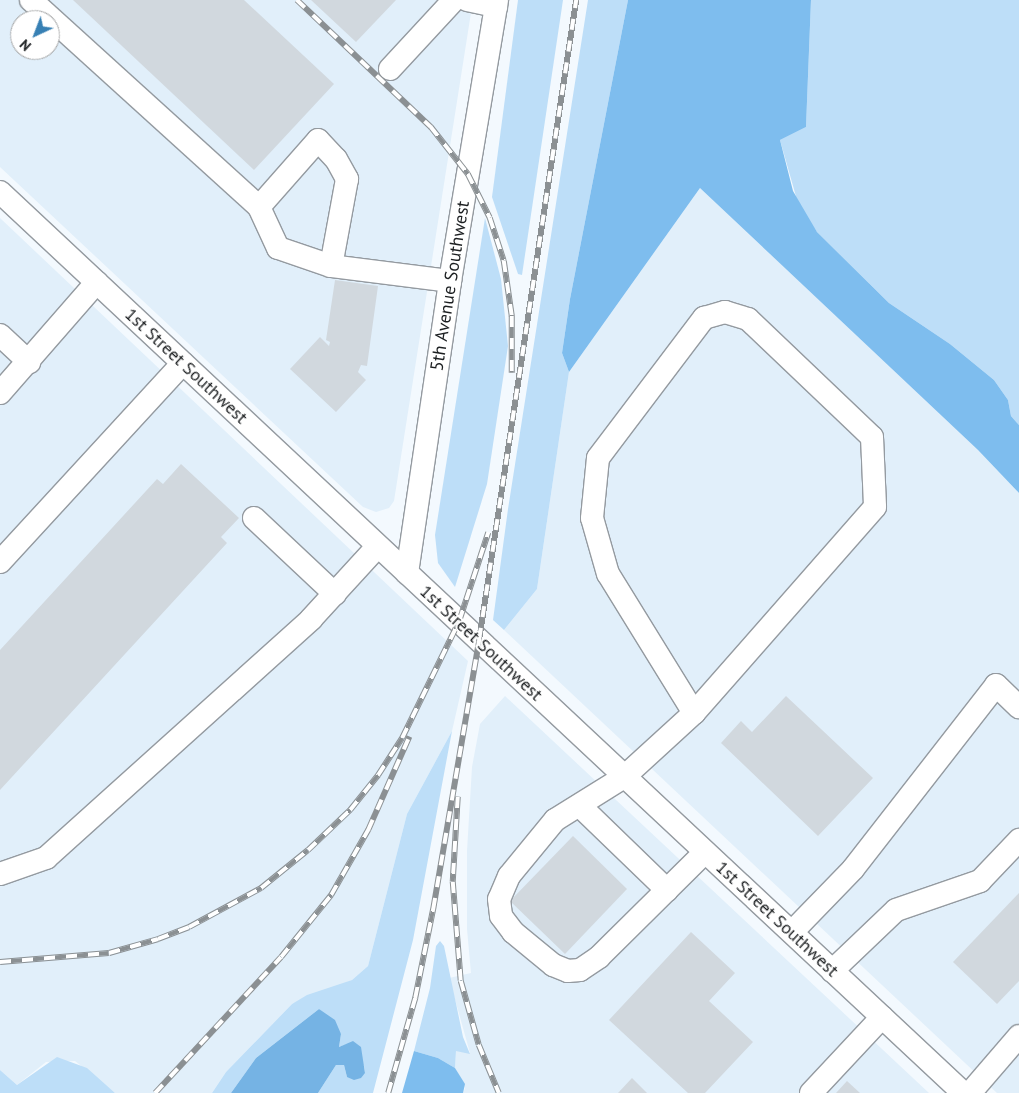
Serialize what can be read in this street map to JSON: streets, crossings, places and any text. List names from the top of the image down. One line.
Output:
{"streets":{"street":["5th Avenue Southwest","1st Street Southwest"]},"crossings":[["5th Avenue Southwest","1st Street Southwest"]],"north":"bottom left"}
